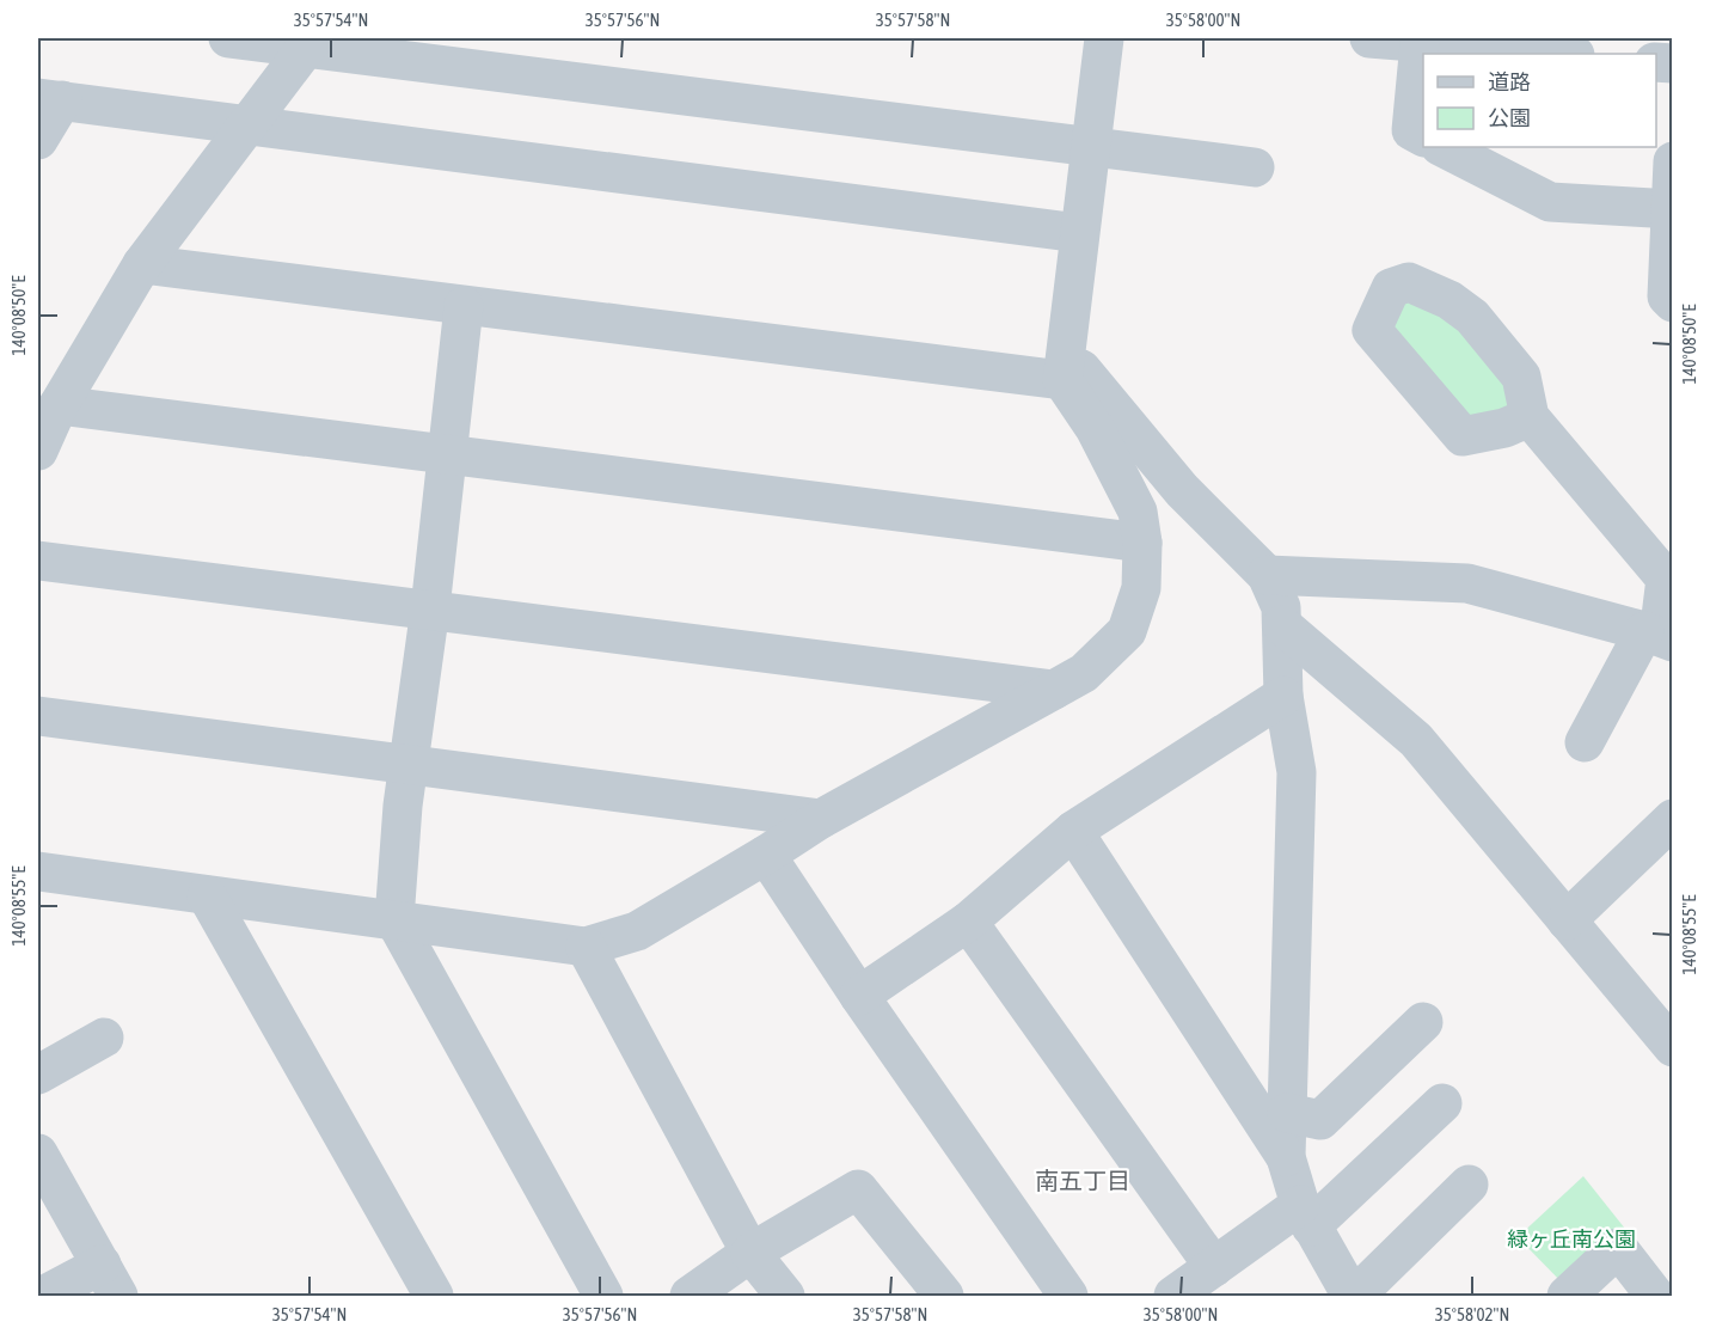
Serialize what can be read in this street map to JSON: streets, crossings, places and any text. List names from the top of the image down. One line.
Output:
{"districts":["南五丁目"],"parks":["緑ヶ丘南公園"],"legend":["道路","公園"],"coordinates":["35°57'54\"N","35°57'56\"N","35°57'58\"N","35°58'00\"N","140°08'50\"E","140°08'55\"E","35°58'02\"N"]}
